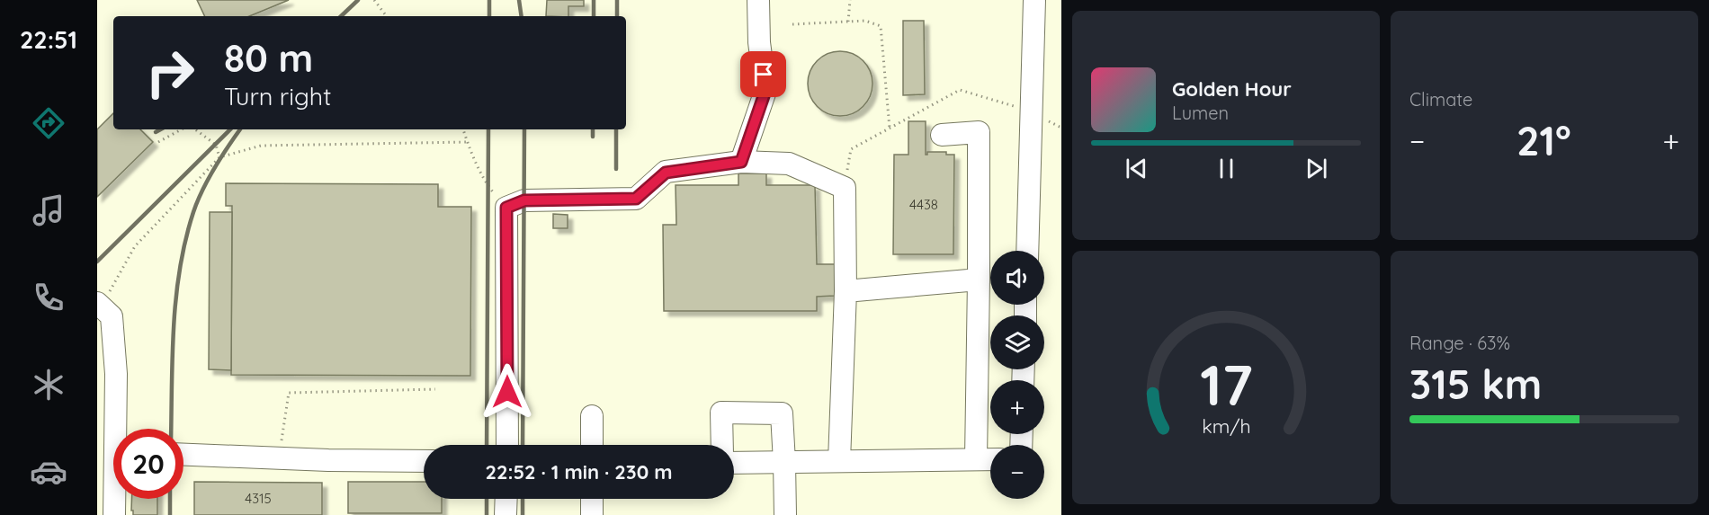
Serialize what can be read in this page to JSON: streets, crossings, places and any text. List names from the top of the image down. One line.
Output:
{"house_numbers":["4438","4315"],"page":{"tabs":"22:51","tile":["Climate",["Range · 63%","315 km"]],"turn":["80 m","Turn right"],"song":["Golden Hour","Lumen"],"heat":["−","21°","+"],"map_buttons":["+","−"],"limit":"20","trip":"22:52 · 1 min · 230 m","gauge":["17","km/h"]}}
